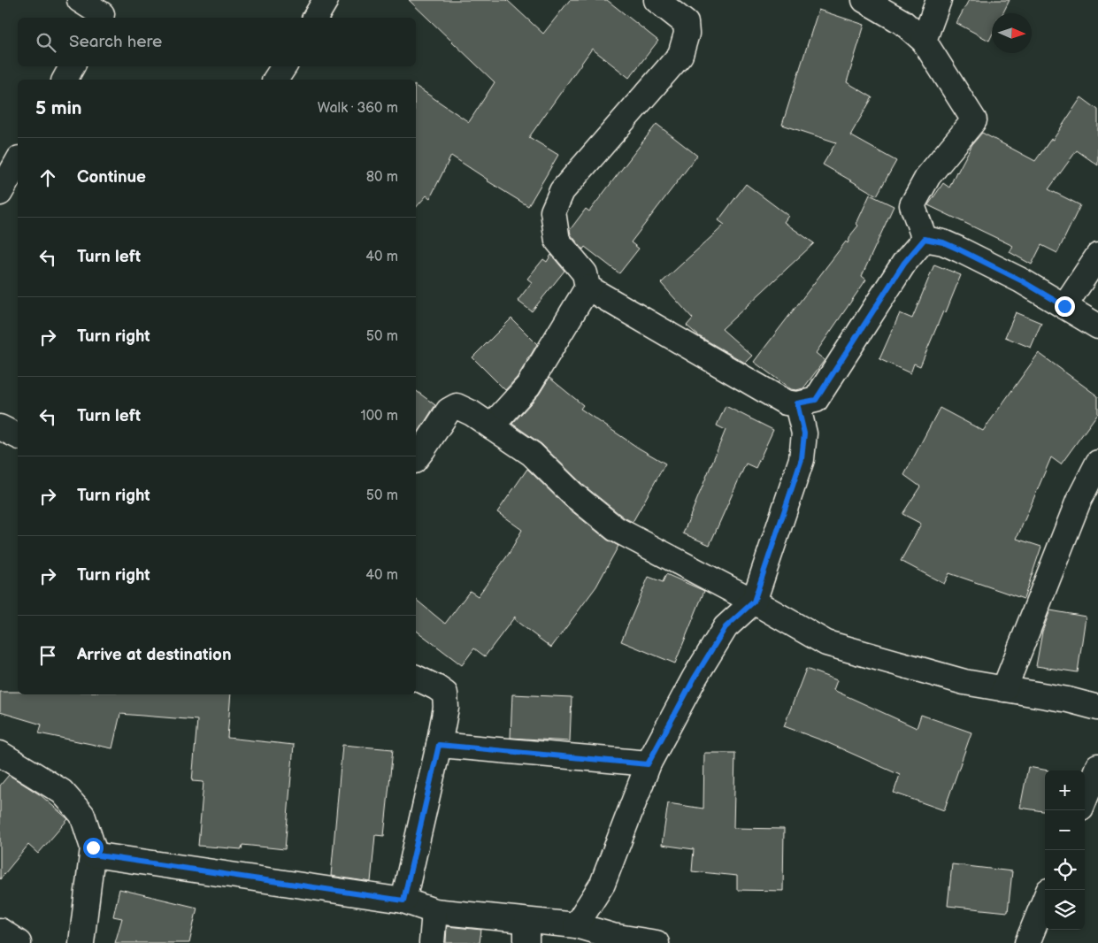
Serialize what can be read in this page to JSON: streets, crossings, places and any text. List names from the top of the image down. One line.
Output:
{"north":"right","page":{"search":"Search here","heading":["5 min","Walk · 360 m"],"list":[["Continue","80 m"],["Turn left","40 m"],["Turn right","50 m"],["Turn left","100 m"],["Turn right","50 m"],["Turn right","40 m"],"Arrive at destination"],"map_buttons":["+","−"]}}
